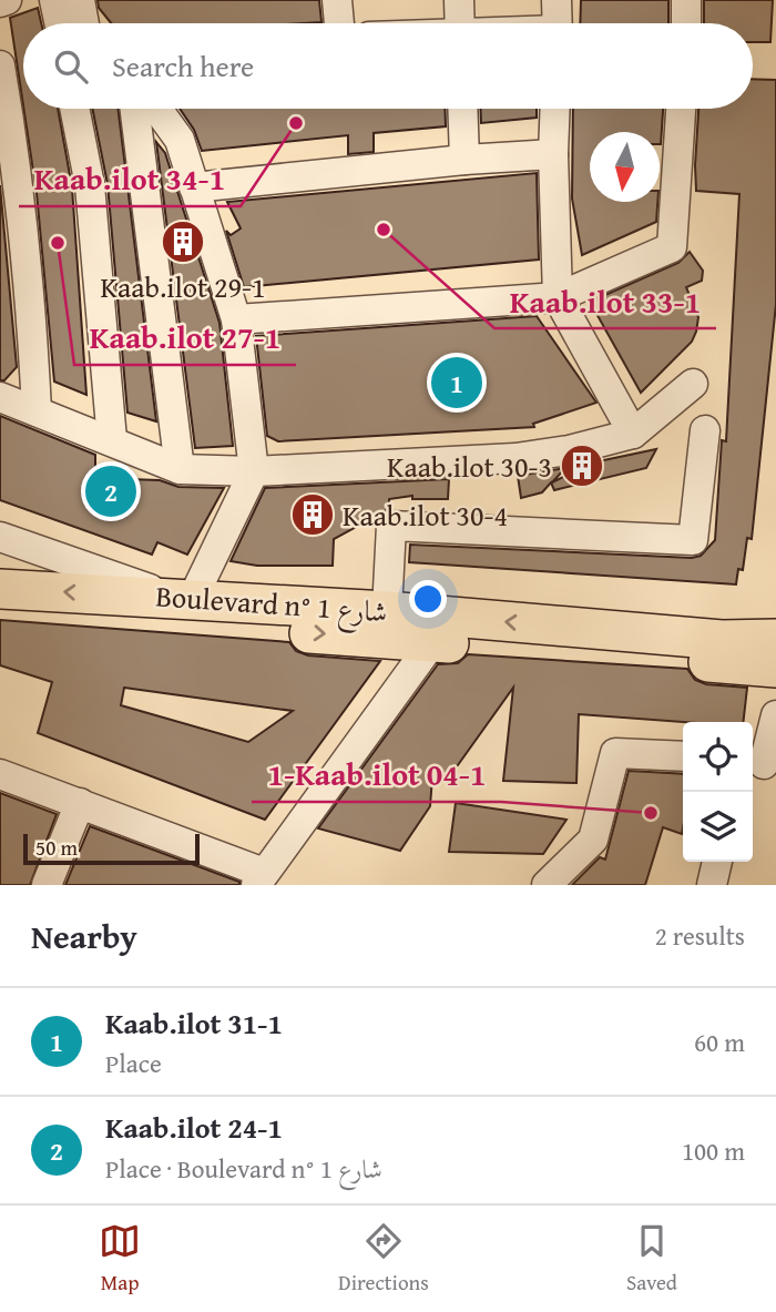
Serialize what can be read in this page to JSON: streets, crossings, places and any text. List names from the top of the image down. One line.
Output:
{"streets":{"main road":["Boulevard n° شارع 1"]},"places":{"other":["Kaab.ilot 34-1","Kaab.ilot 33-1","Kaab.ilot 27-1","1-Kaab.ilot 04-1"],"building":["Kaab.ilot 29-1","Kaab.ilot 30-3","Kaab.ilot 30-4"]},"scale_bar":"50 m","north":"bottom","page":{"search":"Search here","pins":["1","2"],"scale":"50 m","heading":["Nearby","2 results"],"list":[{"mark":"1","name":"Kaab.ilot 31-1","note":"Place","value":"60 m"},{"mark":"2","name":"Kaab.ilot 24-1","note":"Place · Boulevard n° شارع 1","value":"100 m"}],"nav":["Map","Directions","Saved"]}}
